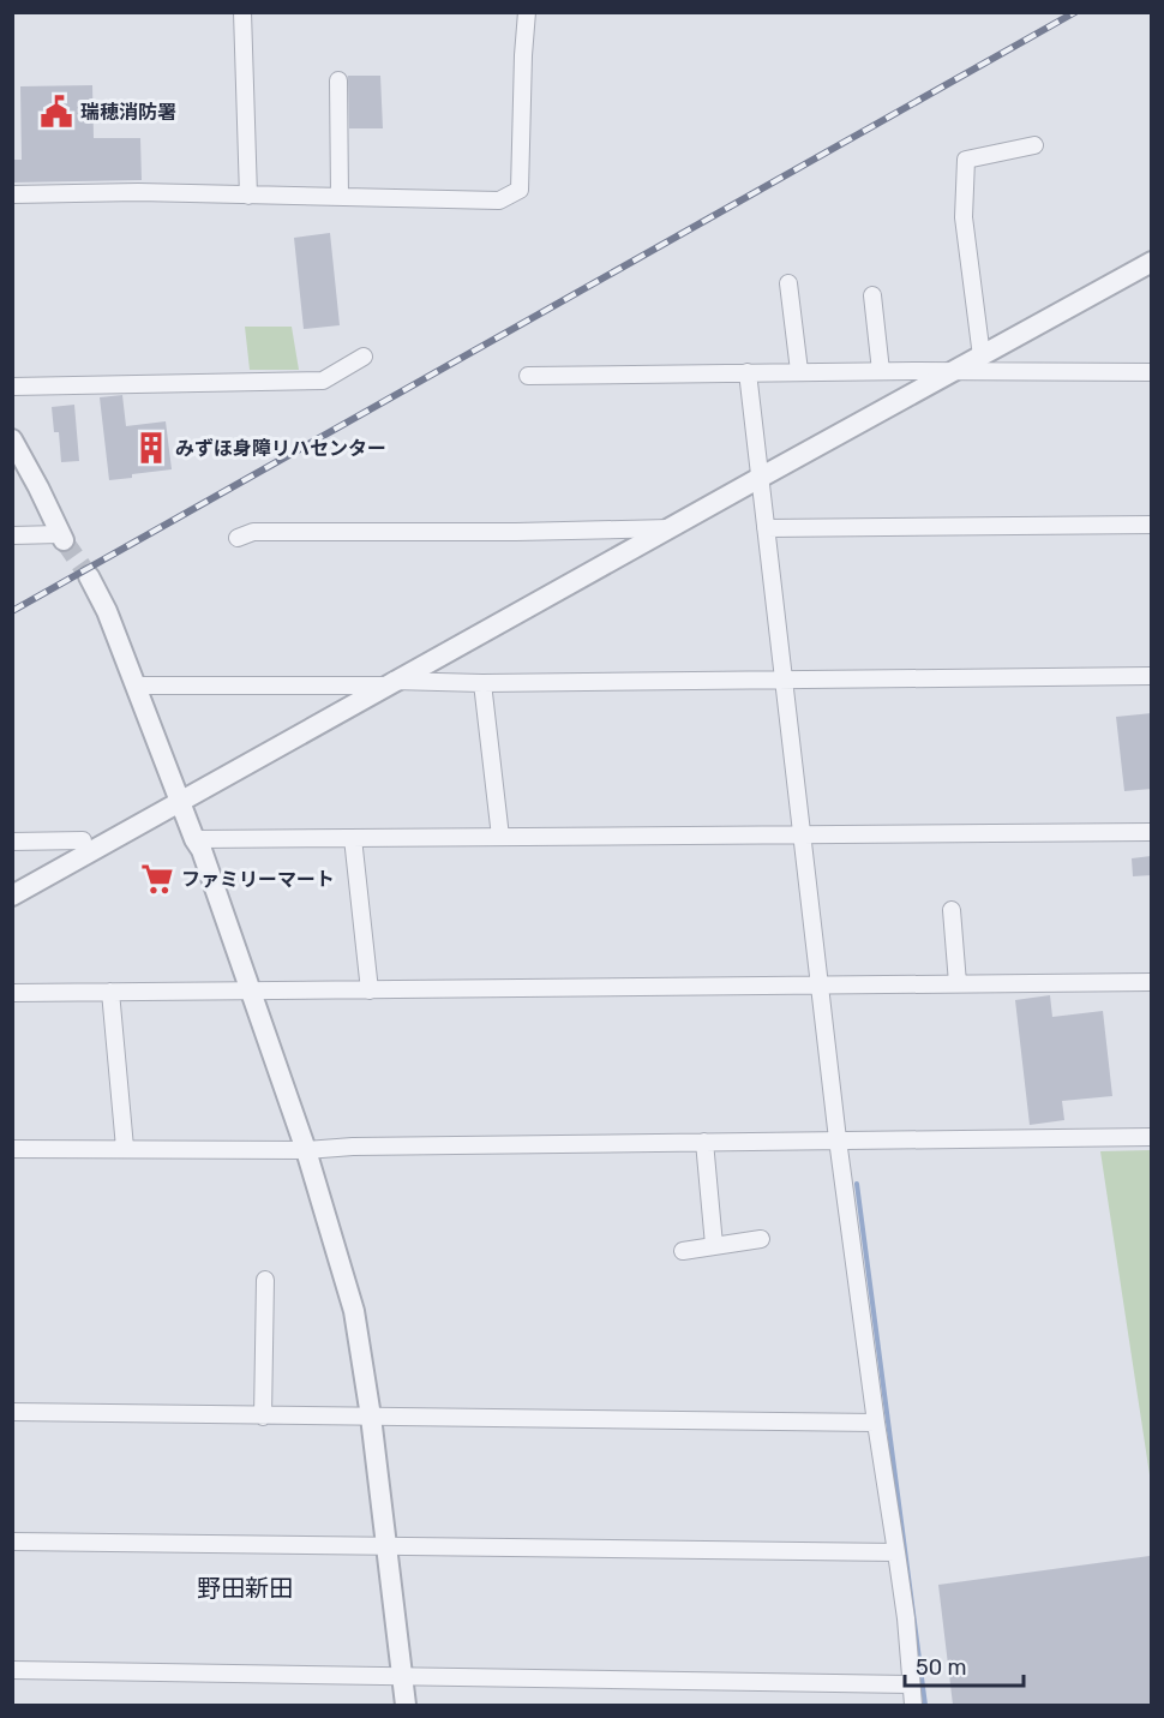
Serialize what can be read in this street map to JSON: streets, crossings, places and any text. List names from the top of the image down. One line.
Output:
{"districts":["野田新田"],"places":{"public building":["瑞穂消防署"],"building":["みずほ身障リハセンター"],"supermarket":["ファミリーマート"]},"scale_bar":"50 m"}
